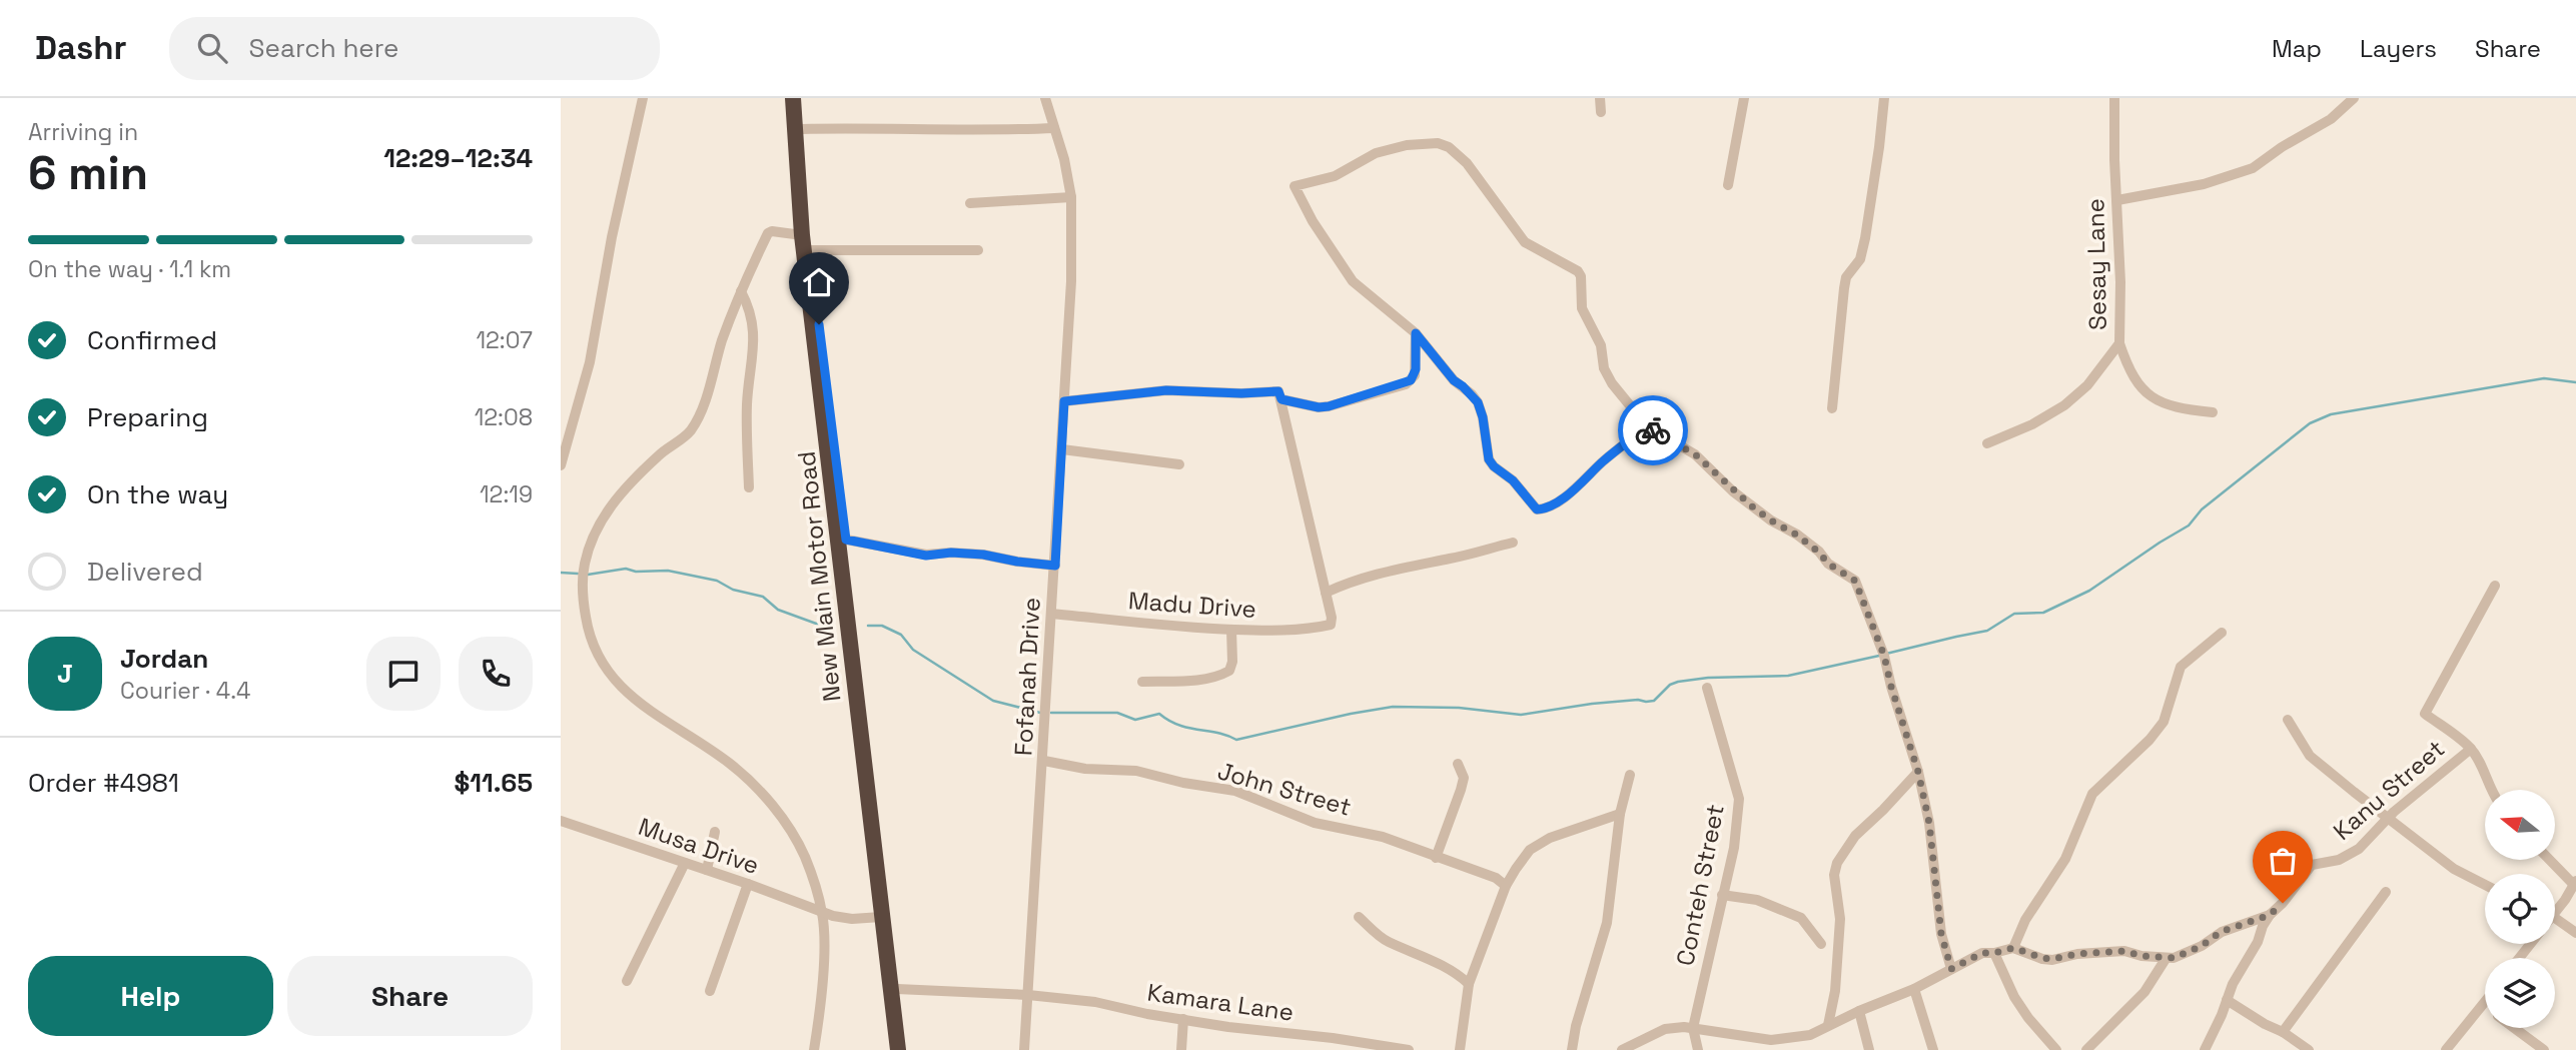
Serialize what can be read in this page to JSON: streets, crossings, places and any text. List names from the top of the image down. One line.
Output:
{"streets":{"highway":["New Main Motor Road"],"street":["Sesay Lane","Madu Drive","Fofanah Drive","John Street","Kanu Street","Musa Drive","Conteh Street","Kamara Lane"]},"crossings":[["New Main Motor Road","Musa Drive"],["New Main Motor Road","Kamara Lane"],["Madu Drive","Fofanah Drive"],["Fofanah Drive","John Street"],["Fofanah Drive","Kamara Lane"]],"north":"left","page":{"header":"Dashr","search":"Search here","nav":["Map","Layers","Share"],"heading":["6 min","Arriving in","12:29–12:34"],"panel":["Jordan","Courier · 4.4","Order #4981","$11.65"],"bar":"On the way · 1.1 km","list":[["Confirmed","12:07"],["Preparing","12:08"],["On the way","12:19"],"Delivered"],"round":"J","buttons":["Help","Share"]}}
